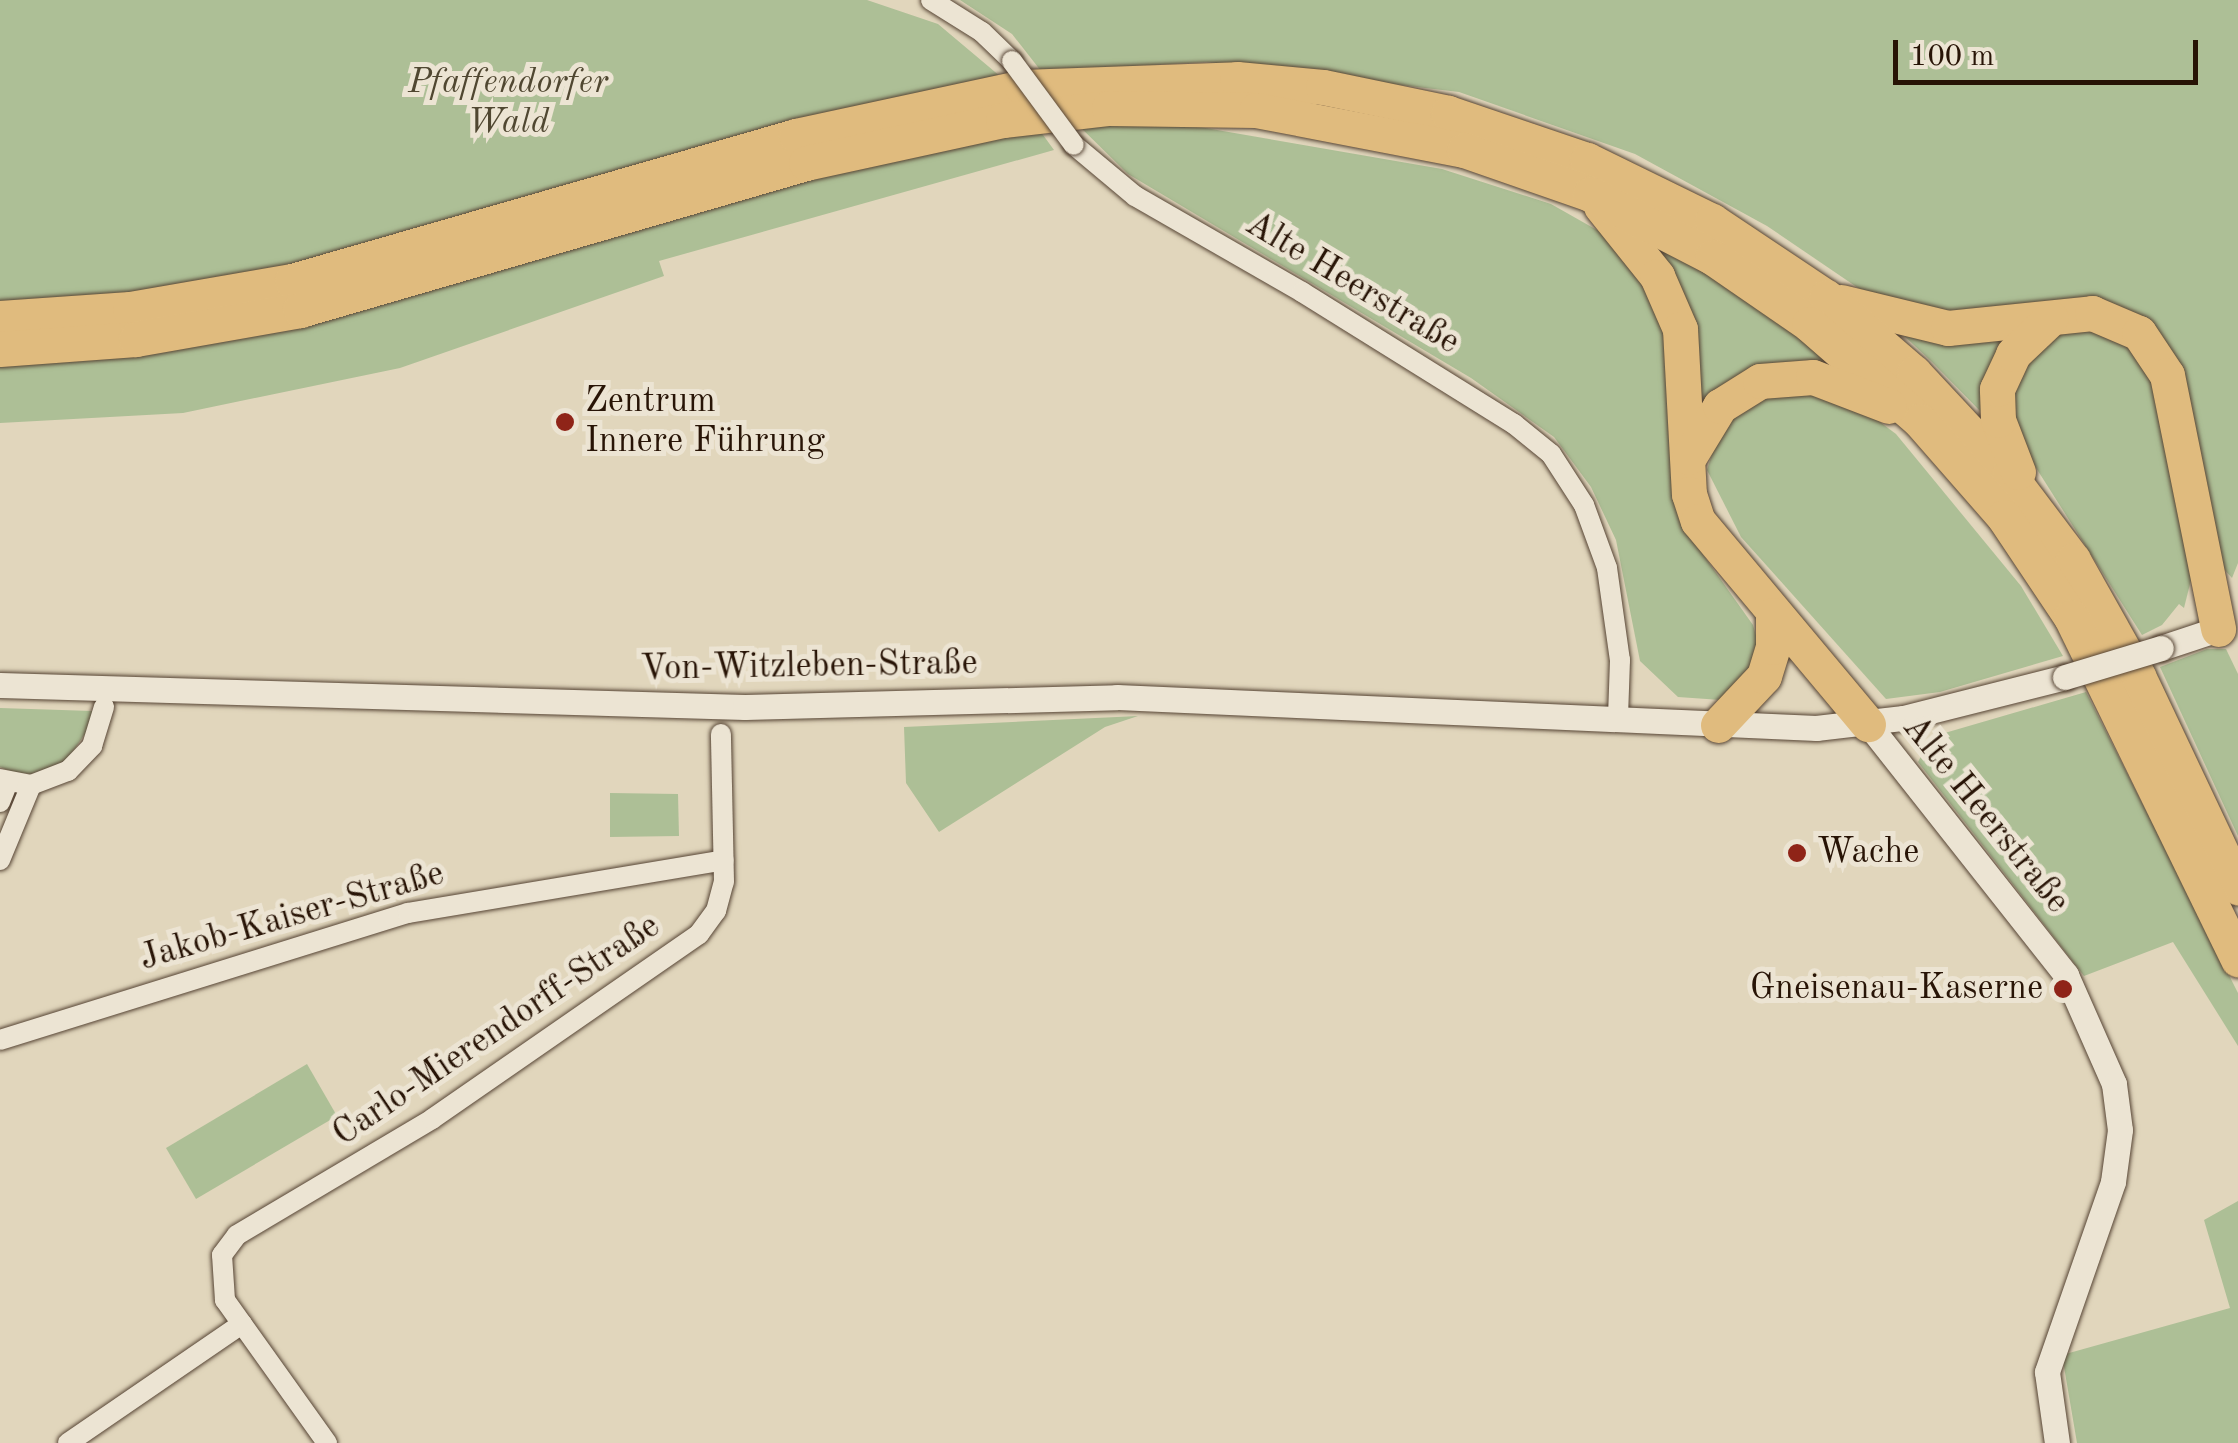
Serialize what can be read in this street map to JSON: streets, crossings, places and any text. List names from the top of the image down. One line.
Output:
{"streets":{"street":["Alte Heerstraße","Von-Witzleben-Straße","Jakob-Kaiser-Straße","Carlo-Mierendorff-Straße"]},"crossings":[["Alte Heerstraße","Von-Witzleben-Straße"],["Jakob-Kaiser-Straße","Carlo-Mierendorff-Straße"]],"parks":["Pfaffendorfer Wald"],"places":["Zentrum Innere Führung","Wache","Gneisenau-Kaserne"],"scale_bar":"100 m"}
